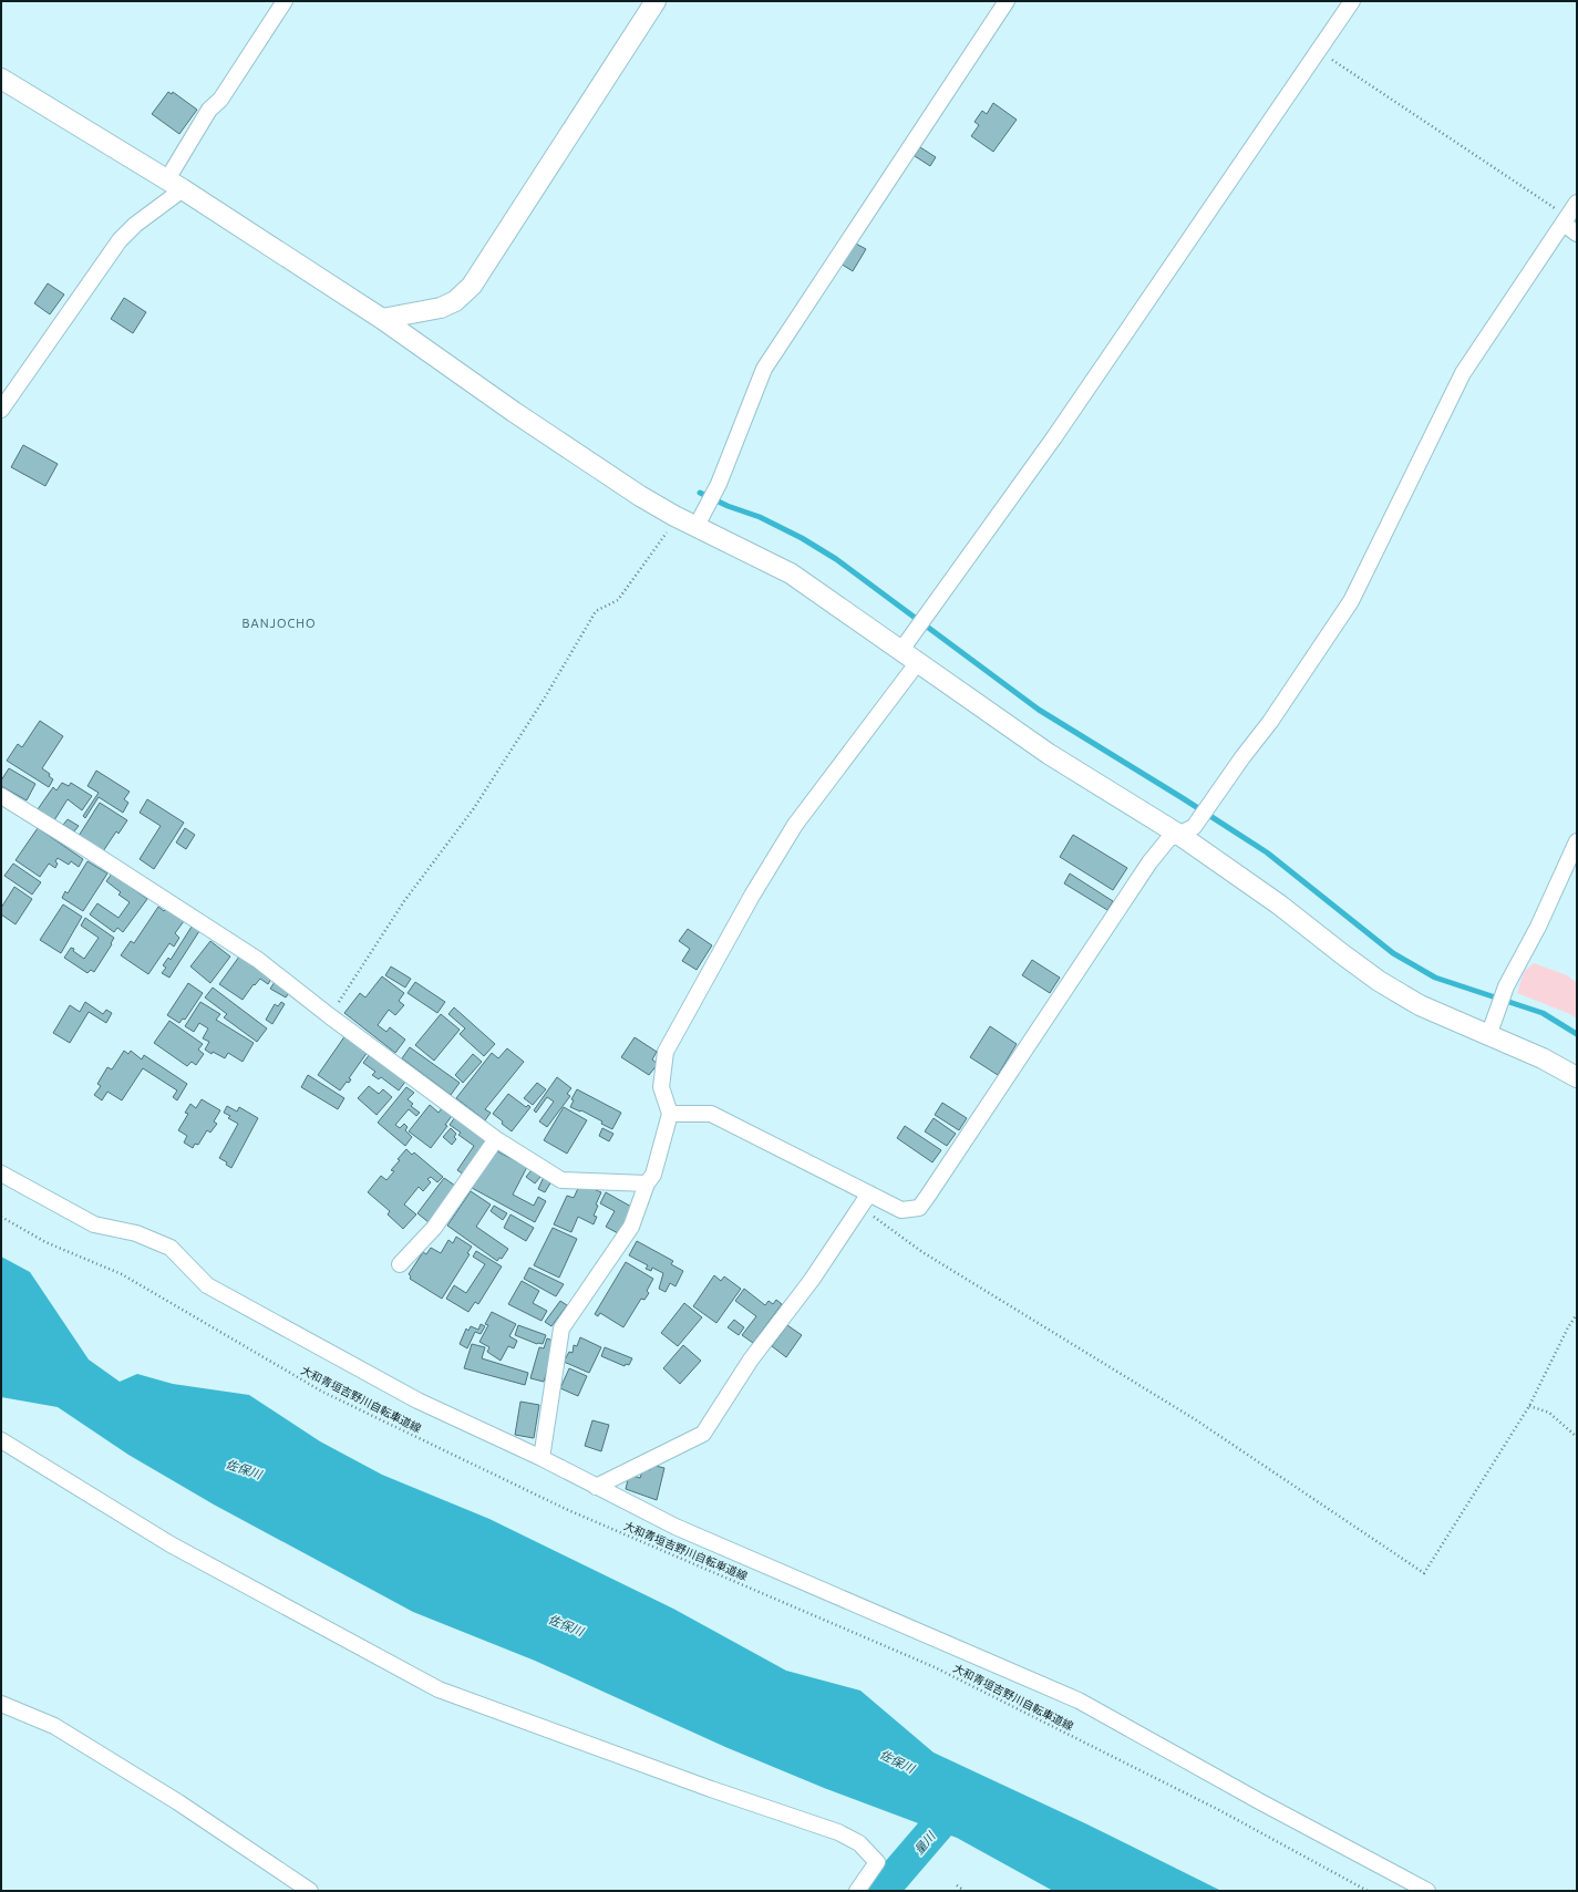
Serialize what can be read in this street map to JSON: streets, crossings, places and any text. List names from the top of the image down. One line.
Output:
{"streets":{"path":["大和青垣吉野川自転車道線"]},"districts":["BANJOCHO"],"water":["佐保川","量川"]}
